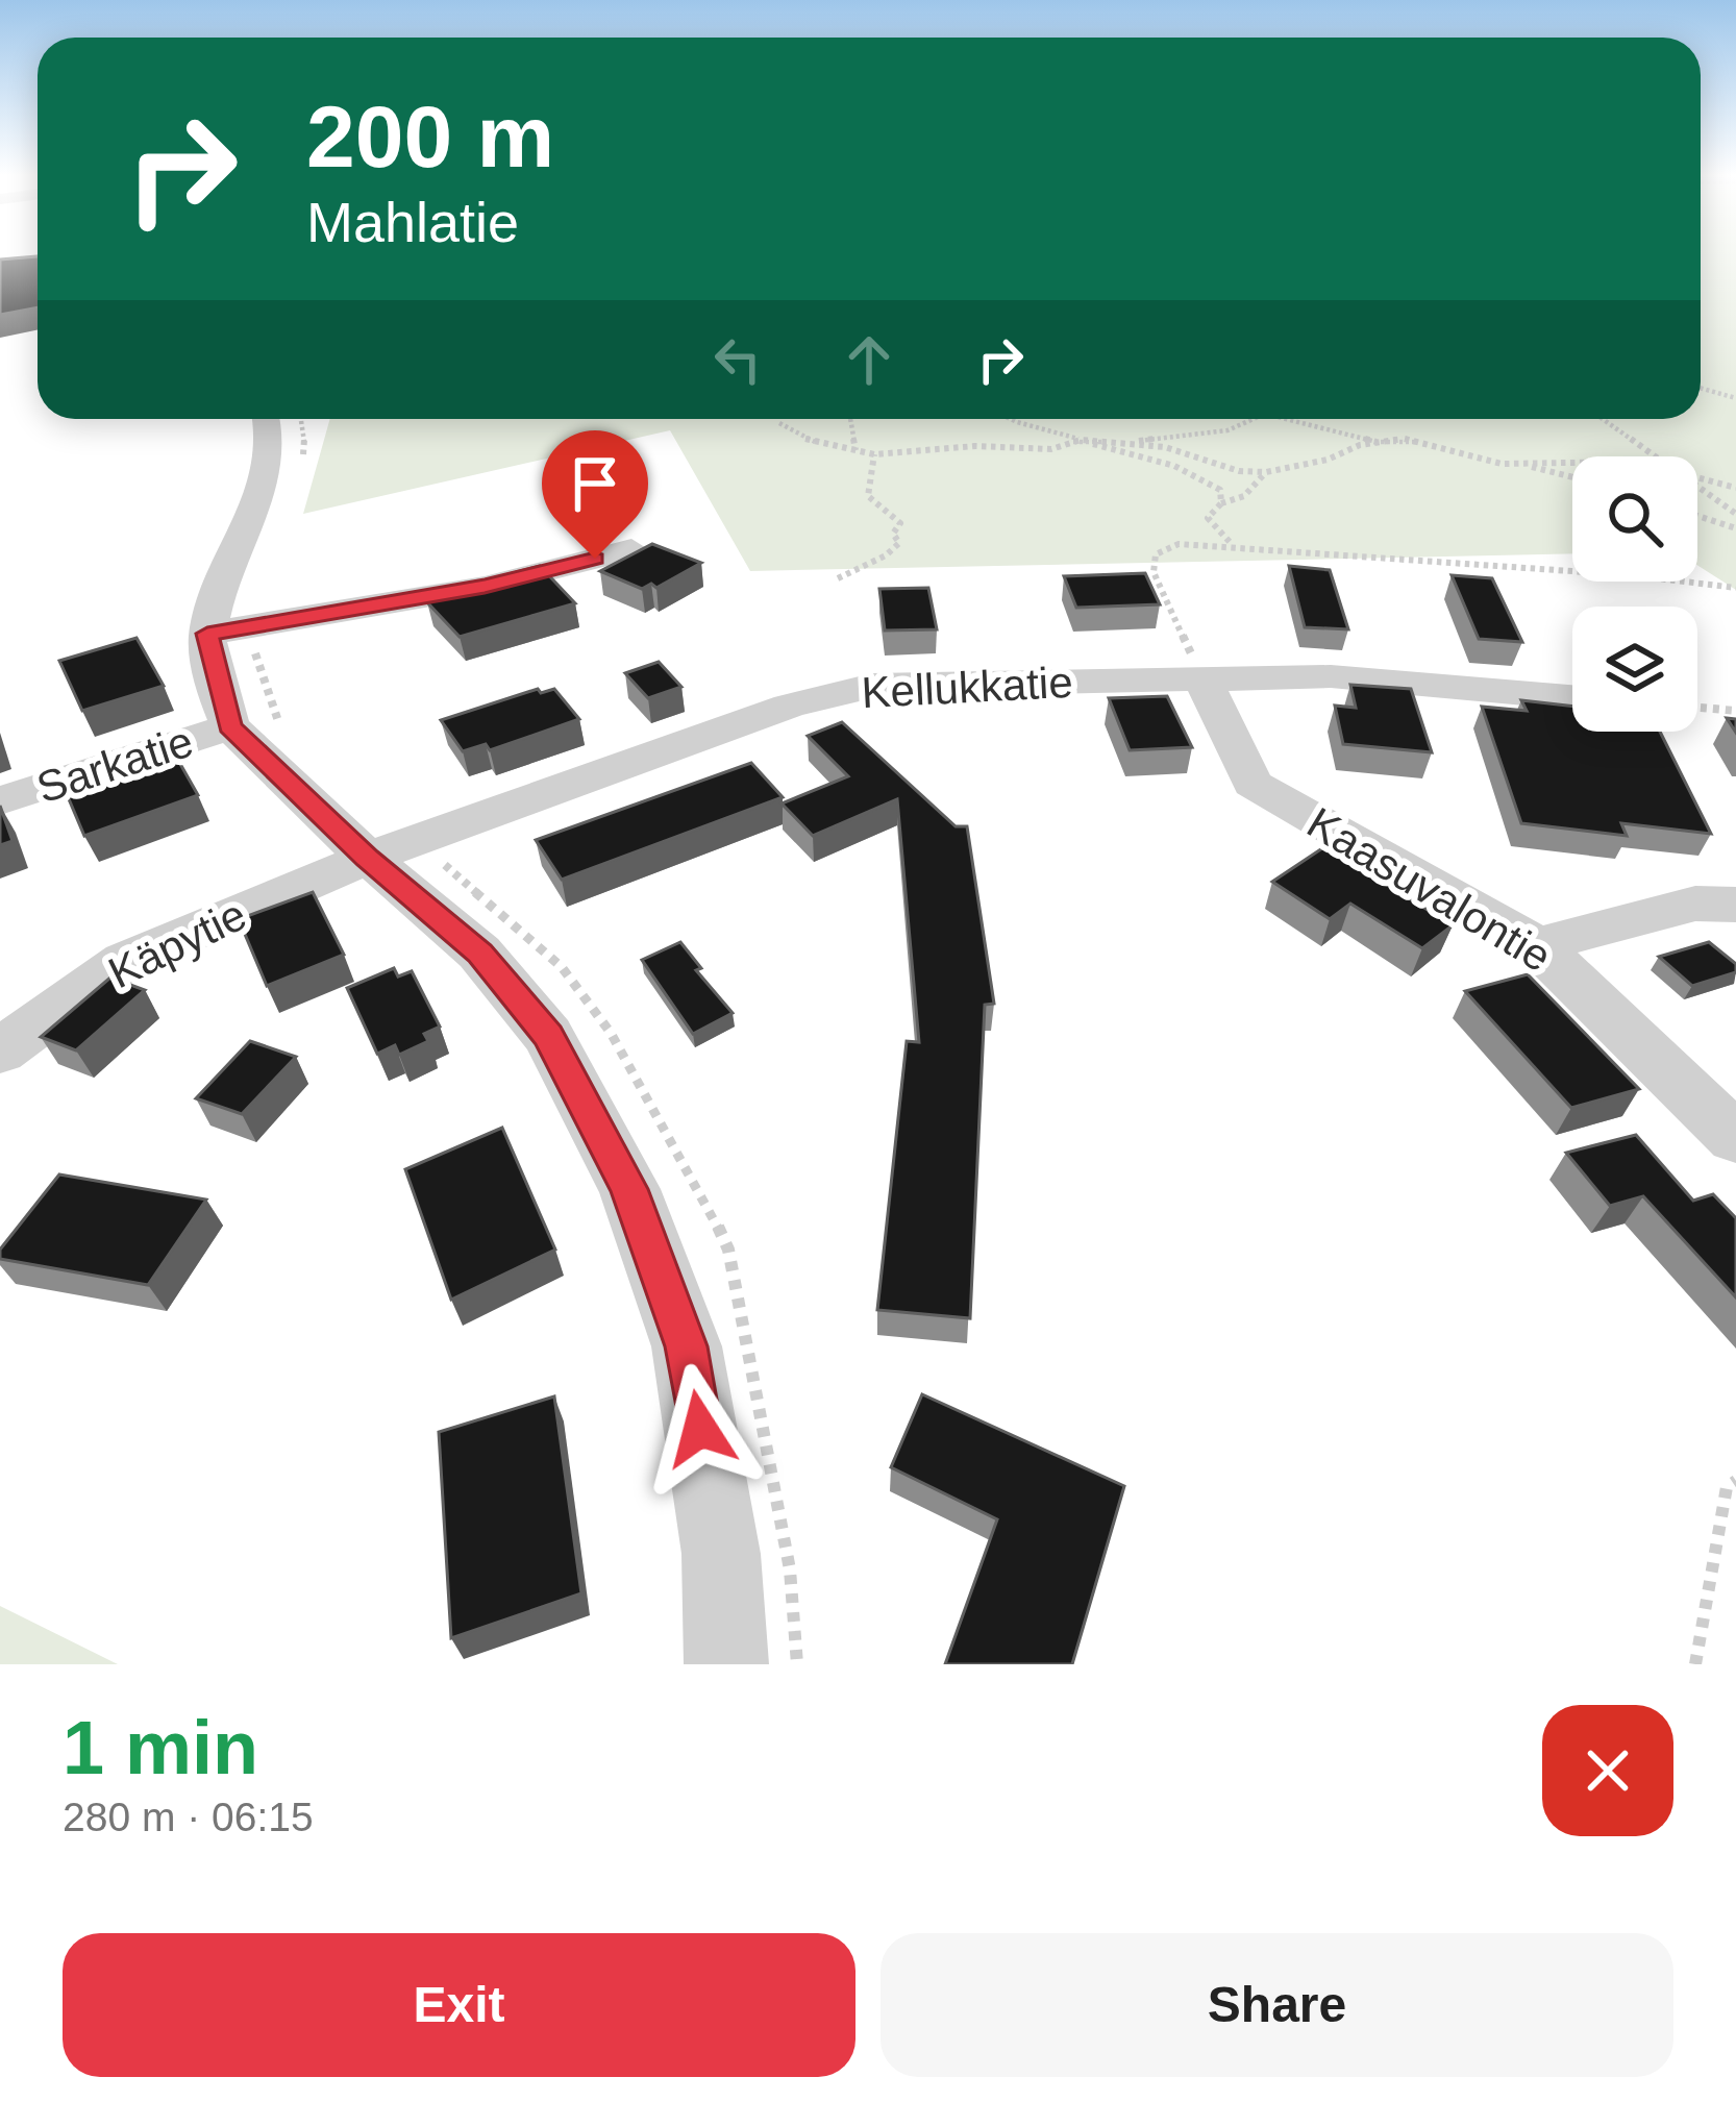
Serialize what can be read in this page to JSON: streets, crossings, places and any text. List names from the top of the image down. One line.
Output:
{"streets":{"street":["Kellukkatie","Sarkatie","Kaasuvalontie","Käpytie"]},"crossings":[["Kellukkatie","Kaasuvalontie"],["Kellukkatie","Käpytie"]],"page":{"turn":["200 m","Mahlatie"],"heading":["1 min","280 m · 06:15"],"buttons":["Exit","Share"]}}
